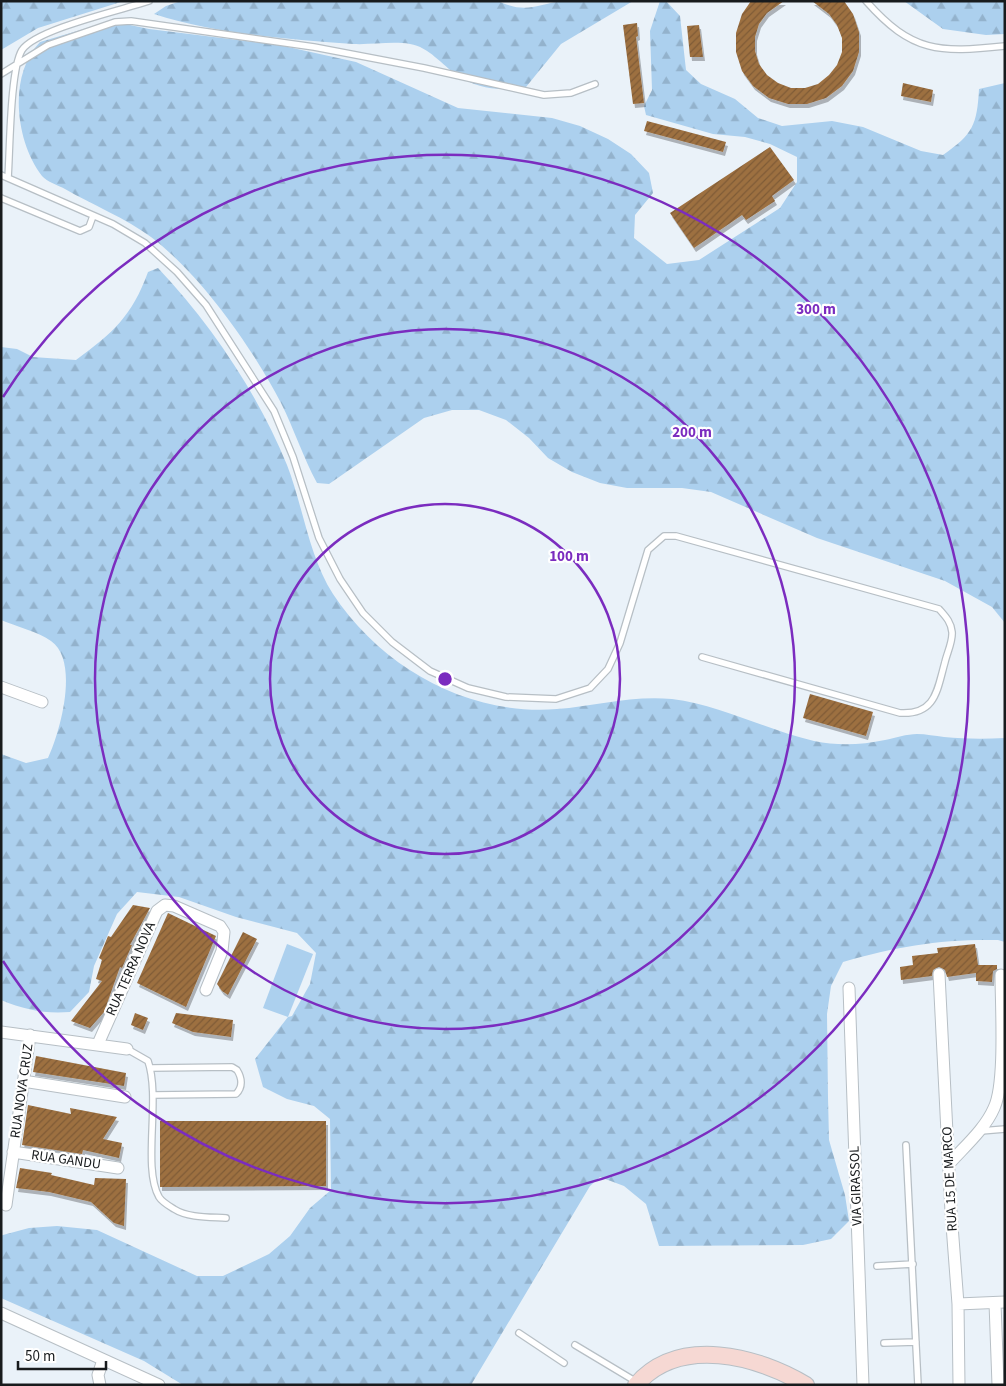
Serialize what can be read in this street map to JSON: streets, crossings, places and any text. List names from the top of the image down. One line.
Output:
{"streets":{"street":["RUA TERRA NOVA","RUA NOVA CRUZ","RUA GANDU","RUA 15 DE MARCO","VIA GIRASSOL"]},"crossings":[["RUA NOVA CRUZ","RUA GANDU"]],"scale_bar":"50 m","rings":["300 m","200 m","100 m"]}
